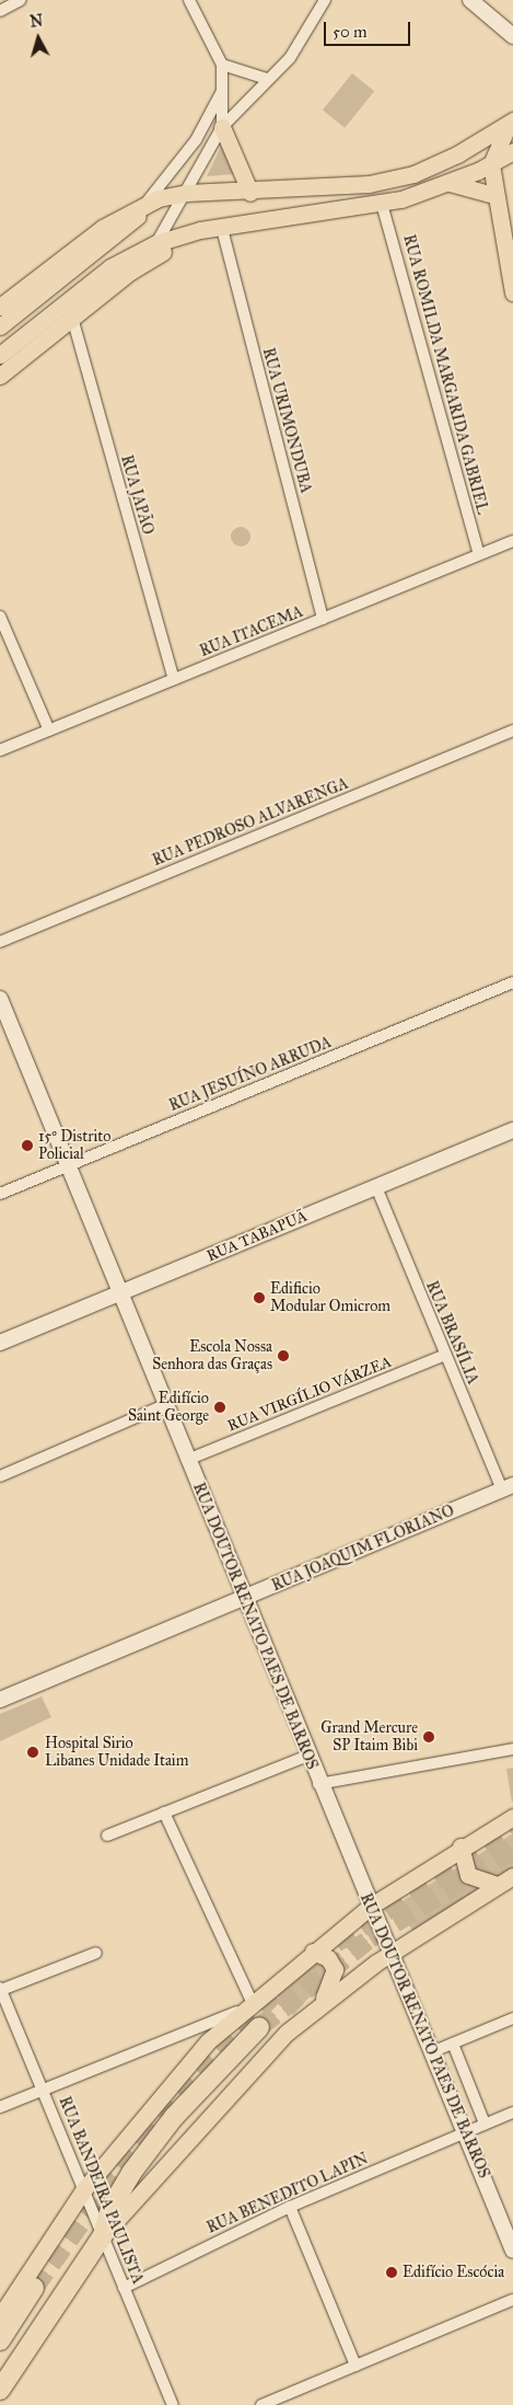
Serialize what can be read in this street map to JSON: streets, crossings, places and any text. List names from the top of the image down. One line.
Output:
{"streets":{"street":["RUA ROMILDA MARGARIDA GABRIEL","RUA URIMONDUBA","RUA JAPÃO","RUA ITACEMA","RUA PEDROSO ALVARENGA","RUA JESUÍNO ARRUDA","RUA TABAPUÃ","RUA BRASÍLIA","RUA VIRGÍLIO VÁRZEA","RUA JOAQUIM FLORIANO","RUA DOUTOR RENATO PAES DE BARROS","RUA BANDEIRA PAULISTA","RUA BENEDITO LAPIN"]},"crossings":[["RUA ROMILDA MARGARIDA GABRIEL","RUA ITACEMA"],["RUA URIMONDUBA","RUA ITACEMA"],["RUA JAPÃO","RUA ITACEMA"],["RUA JESUÍNO ARRUDA","RUA DOUTOR RENATO PAES DE BARROS"],["RUA TABAPUÃ","RUA BRASÍLIA"],["RUA TABAPUÃ","RUA DOUTOR RENATO PAES DE BARROS"],["RUA BRASÍLIA","RUA VIRGÍLIO VÁRZEA"],["RUA BRASÍLIA","RUA JOAQUIM FLORIANO"],["RUA VIRGÍLIO VÁRZEA","RUA DOUTOR RENATO PAES DE BARROS"],["RUA JOAQUIM FLORIANO","RUA DOUTOR RENATO PAES DE BARROS"],["RUA DOUTOR RENATO PAES DE BARROS","RUA BENEDITO LAPIN"],["RUA BANDEIRA PAULISTA","RUA BENEDITO LAPIN"]],"places":["15º Distrito Policial","Edificio Modular Omicrom","Escola Nossa Senhora das Graças","Edifício Saint George","Grand Mercure SP Itaim Bibi","Hospital Sirio Libanes Unidade Itaim","Edifício Escócia"],"scale_bar":"50 m","north":"top"}
